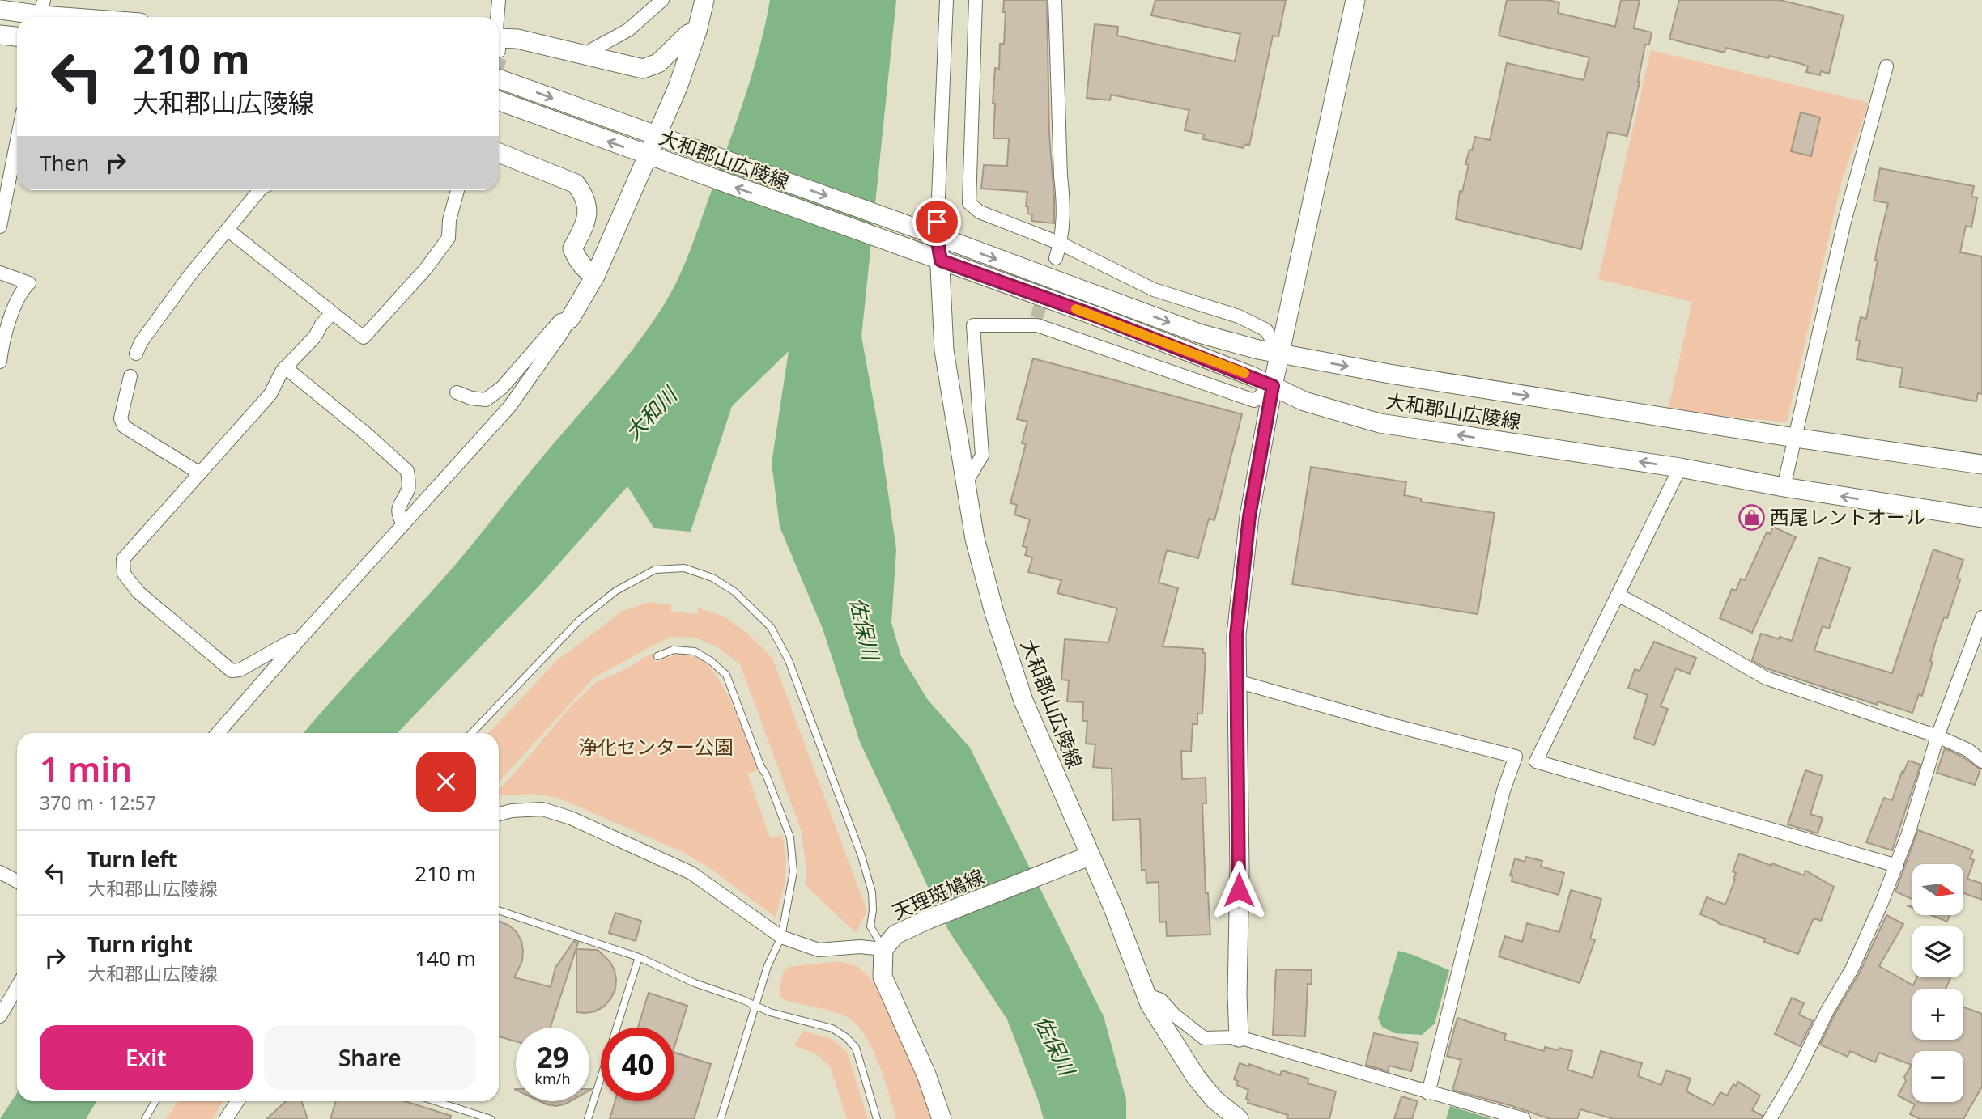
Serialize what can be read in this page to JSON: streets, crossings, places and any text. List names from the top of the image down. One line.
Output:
{"streets":{"main road":["大和郡山広陵線","天理斑鳩線"]},"crossings":[["大和郡山広陵線","天理斑鳩線"]],"water":["大和川","佐保川"],"parks":["浄化センター公園"],"places":{"shop":["西尾レントオール"]},"north":"right","page":{"turn":["210 m","大和郡山広陵線"],"then":"Then","heading":["1 min","370 m · 12:57"],"list":[{"name":"Turn left","note":"大和郡山広陵線","value":"210 m"},{"name":"Turn right","note":"大和郡山広陵線","value":"140 m"}],"map_buttons":["+","−"],"buttons":["Exit","Share"],"speed":"29 km/h","limit":"40"}}
